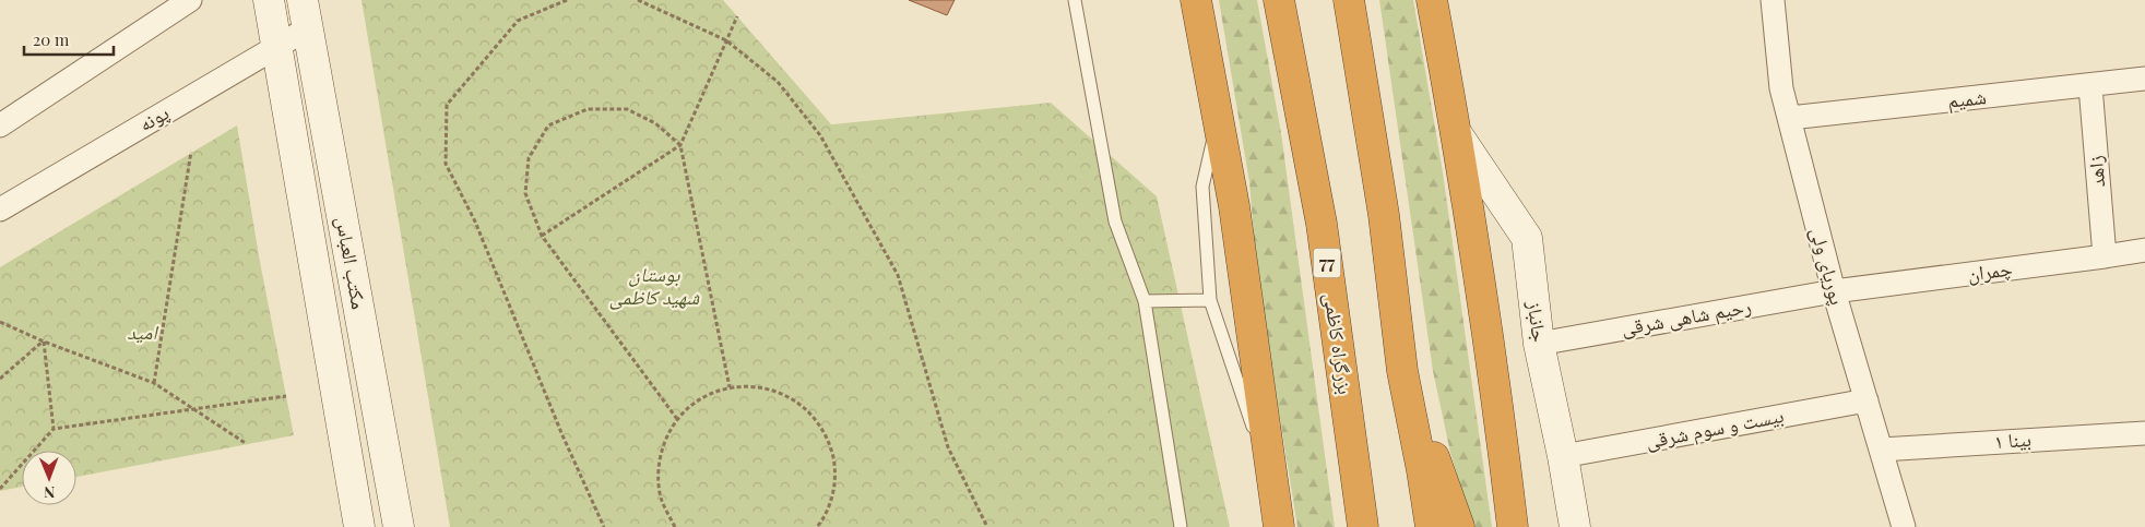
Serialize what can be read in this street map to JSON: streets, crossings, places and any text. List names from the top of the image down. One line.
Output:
{"streets":{"highway":["77","بزرگراه کاظمی"],"main road":["مکتب العباس","جانباز"],"street":["شمیم","پونه","زاهد","پوریای ولی","چمران","رحیم شاهی شرقی","بیست و سوم شرقی","بینا ۱"]},"crossings":[["شمیم","زاهد"],["شمیم","پوریای ولی"],["پونه","مکتب العباس"],["زاهد","چمران"],["پوریای ولی","چمران"],["پوریای ولی","رحیم شاهی شرقی"],["پوریای ولی","بیست و سوم شرقی"],["پوریای ولی","بینا ۱"],["چمران","رحیم شاهی شرقی"],["رحیم شاهی شرقی","جانباز"],["جانباز","بیست و سوم شرقی"]],"parks":["بوستان شهید کاظمی","امید"],"scale_bar":"20 m","north":"bottom"}
